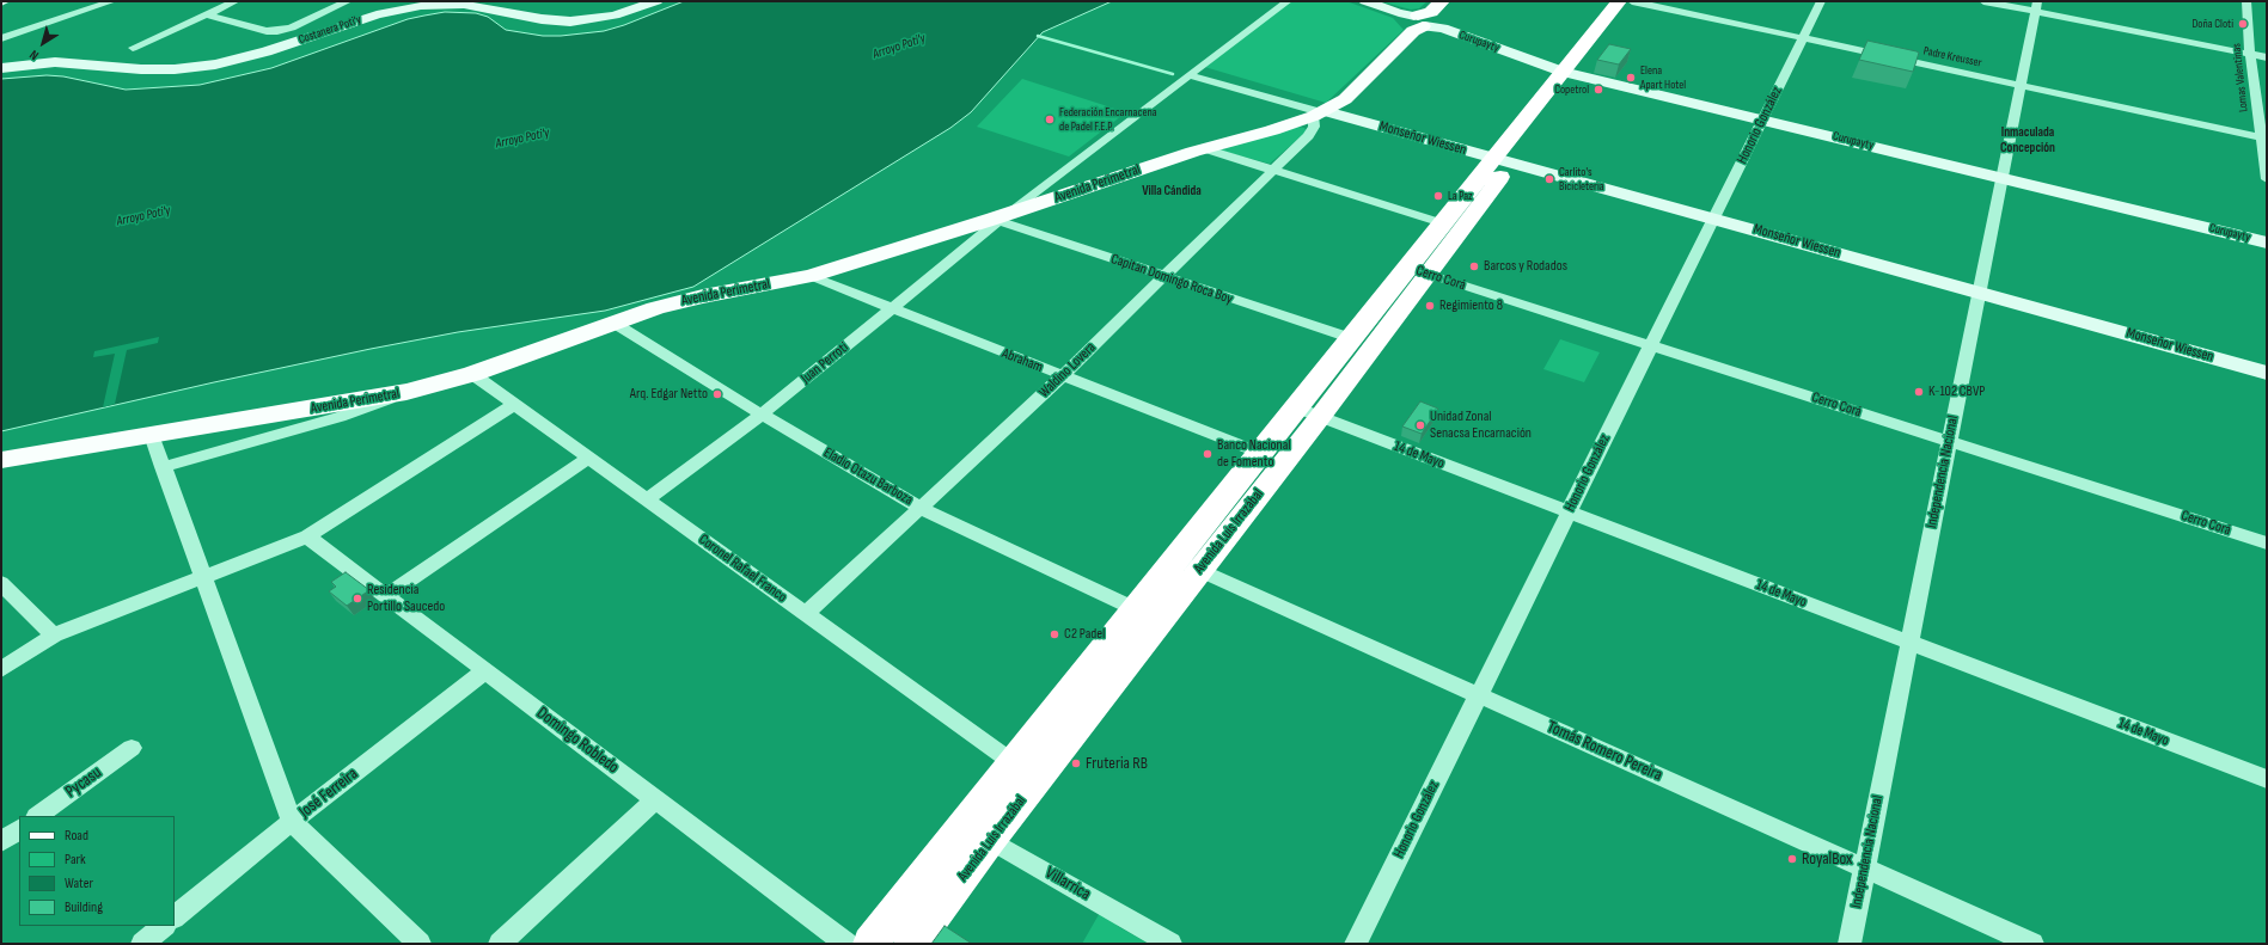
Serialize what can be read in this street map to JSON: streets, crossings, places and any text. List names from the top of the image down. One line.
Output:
{"streets":{"highway":["Avenida Luis Irrazábal"],"main road":["Avenida Perimetral"],"street":["Costanera Poti'y","Curupayty","Padre Kreusser","Lomas Valentinas","Honorio González","Monseñor Wiessen","Cerro Corá","Capitan Domingo Roca Boy","Abraham","Juan Perroti","Waldino Lovera","14 de Mayo","Independencia Nacional","Eladio Otazu Barboza","Coronel Rafael Franco","Domingo Robledo","Tomás Romero Pereira","Pycasu","José Ferreira","Villarrica"]},"crossings":[["Curupayty","Honorio González"],["Curupayty","Avenida Perimetral"],["Curupayty","Independencia Nacional"],["Padre Kreusser","Lomas Valentinas"],["Padre Kreusser","Honorio González"],["Padre Kreusser","Independencia Nacional"],["Honorio González","Monseñor Wiessen"],["Honorio González","Cerro Corá"],["Honorio González","14 de Mayo"],["Honorio González","Tomás Romero Pereira"],["Monseñor Wiessen","Avenida Perimetral"],["Monseñor Wiessen","Waldino Lovera"],["Monseñor Wiessen","Independencia Nacional"],["Monseñor Wiessen","Avenida Luis Irrazábal"],["Avenida Perimetral","Capitan Domingo Roca Boy"],["Avenida Perimetral","Abraham"],["Avenida Perimetral","Juan Perroti"],["Avenida Perimetral","Waldino Lovera"],["Avenida Perimetral","Eladio Otazu Barboza"],["Avenida Perimetral","Coronel Rafael Franco"],["Cerro Corá","Independencia Nacional"],["Cerro Corá","Avenida Luis Irrazábal"],["Capitan Domingo Roca Boy","Juan Perroti"],["Capitan Domingo Roca Boy","Waldino Lovera"],["Abraham","Juan Perroti"],["Abraham","Waldino Lovera"],["Juan Perroti","Eladio Otazu Barboza"],["Juan Perroti","Coronel Rafael Franco"],["Waldino Lovera","Eladio Otazu Barboza"],["Waldino Lovera","Coronel Rafael Franco"],["14 de Mayo","Independencia Nacional"],["14 de Mayo","Avenida Luis Irrazábal"],["Independencia Nacional","Tomás Romero Pereira"],["Avenida Luis Irrazábal","Tomás Romero Pereira"],["Avenida Luis Irrazábal","Villarrica"],["Domingo Robledo","José Ferreira"]],"districts":["Inmaculada Concepción","Villa Cándida"],"water":["Arroyo Poti'y"],"places":["Doña Cloti","Elena Apart Hotel","Copetrol","Federación Encarnacena de Padel F.E.P.","Carlito's Bicicleteria","La Paz","Barcos y Rodados","Regimiento 8","K-102 CBVP","Arq. Edgar Netto","Unidad Zonal Senacsa Encarnación","Banco Nacional de Fomento","Residencia Portillo Saucedo","C2 Padel","Fruteria RB","RoyalBox"],"legend":["Road","Park","Water","Building"],"north":"bottom left"}
